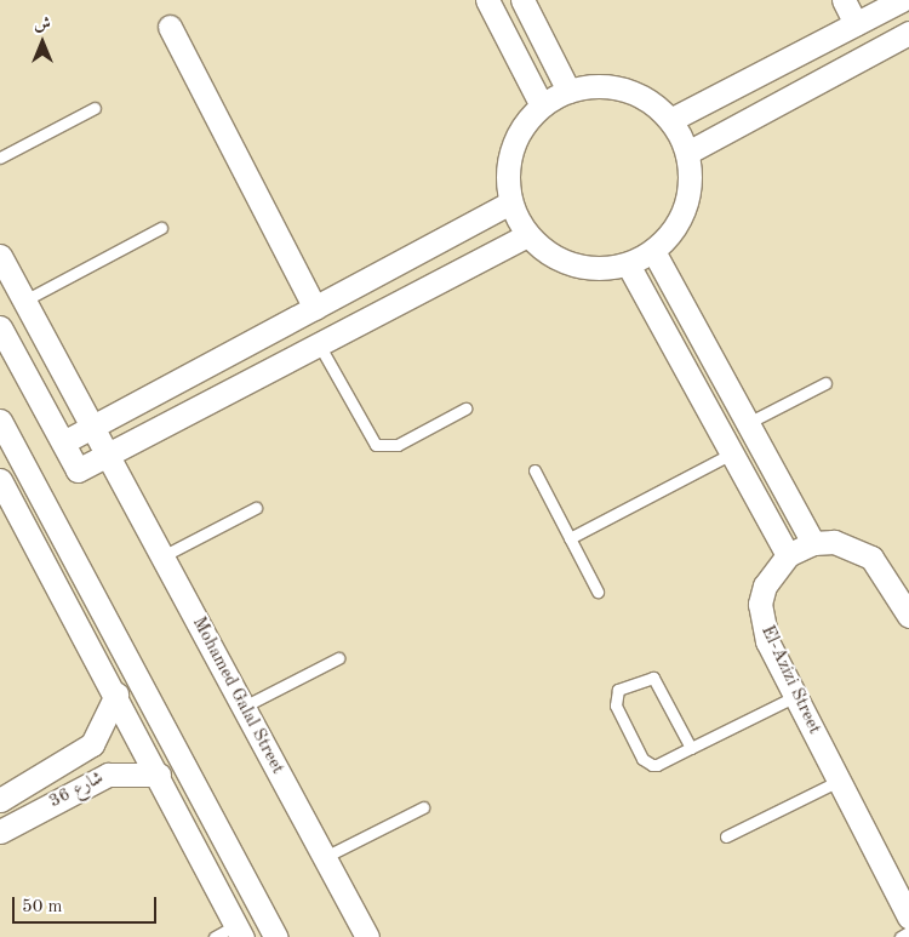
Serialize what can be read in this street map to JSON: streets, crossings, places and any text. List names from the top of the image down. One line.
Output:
{"streets":{"street":["El-Azizi Street","Mohamed Galal Street","شارع 36"]},"scale_bar":"50 m","north":"top"}
